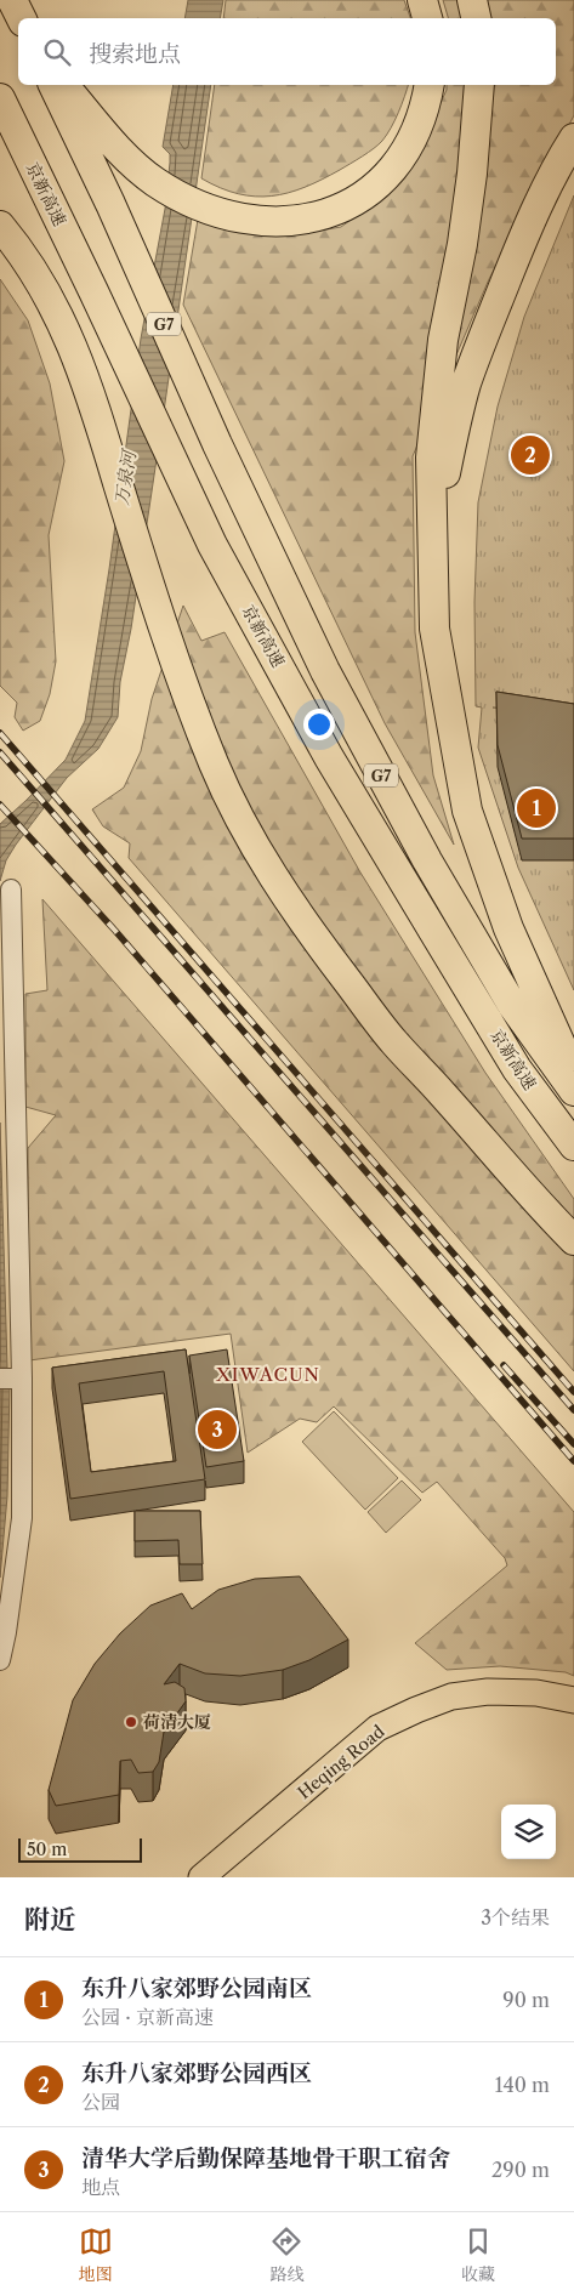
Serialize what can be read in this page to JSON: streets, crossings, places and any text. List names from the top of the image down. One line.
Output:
{"streets":{"highway":["京新高速","G7"],"main road":["Heqing Road"]},"districts":["XIWACUN"],"water":["万泉河"],"places":["荷清大厦"],"scale_bar":"50 m","page":{"search":"搜索地点","pins":["2","1","3"],"scale":"50 m","heading":["附近","3个结果"],"list":[{"mark":"1","name":"东升八家郊野公园南区","note":"公园 · 京新高速","value":"90 m"},{"mark":"2","name":"东升八家郊野公园西区","note":"公园","value":"140 m"},{"mark":"3","name":"清华大学后勤保障基地骨干职工宿舍","note":"地点","value":"290 m"}],"nav":["地图","路线","收藏"]}}
